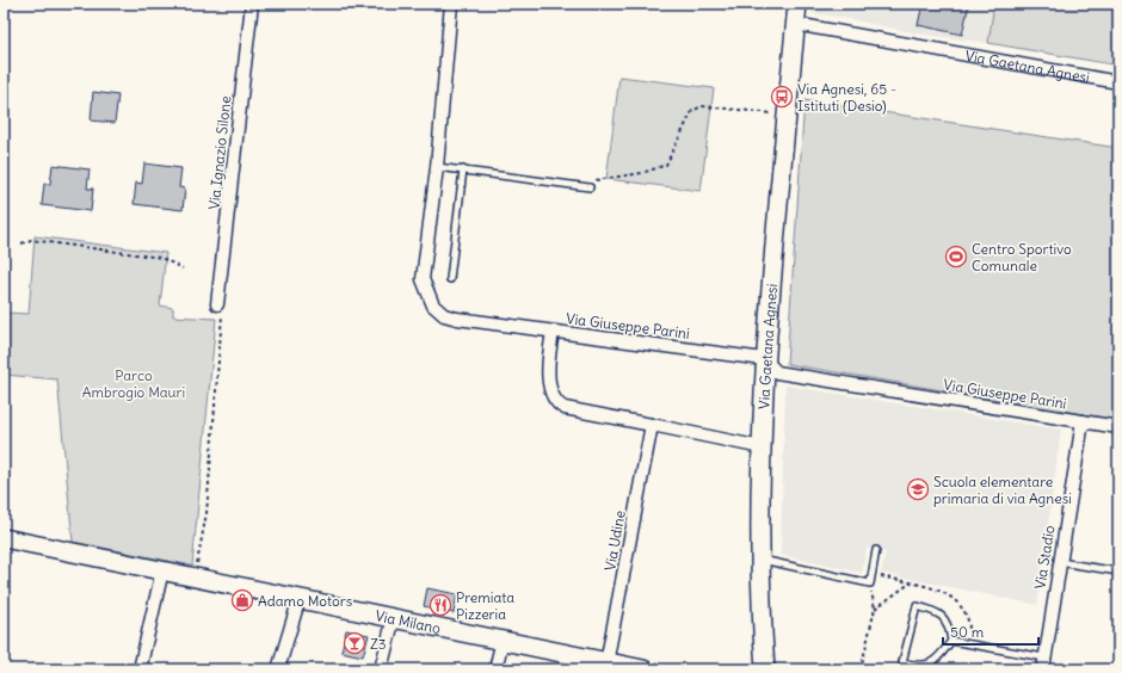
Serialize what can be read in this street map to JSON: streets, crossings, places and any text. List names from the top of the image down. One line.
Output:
{"streets":{"street":["Via Gaetana Agnesi","Via Ignazio Silone","Via Giuseppe Parini","Via Udine","Via Stadio","Via Milano"]},"crossings":[["Via Gaetana Agnesi","Via Giuseppe Parini"],["Via Giuseppe Parini","Via Stadio"],["Via Udine","Via Milano"]],"parks":["Parco Ambrogio Mauri"],"places":{"bus stop":["Via Agnesi, 65 - Istituti (Desio)"],"sports":["Centro Sportivo Comunale"],"school or university":["Scuola elementare primaria di via Agnesi"],"shop":["Adamo Motors"],"restaurant":["Premiata Pizzeria"],"bar":["Z3"]},"scale_bar":"50 m"}
